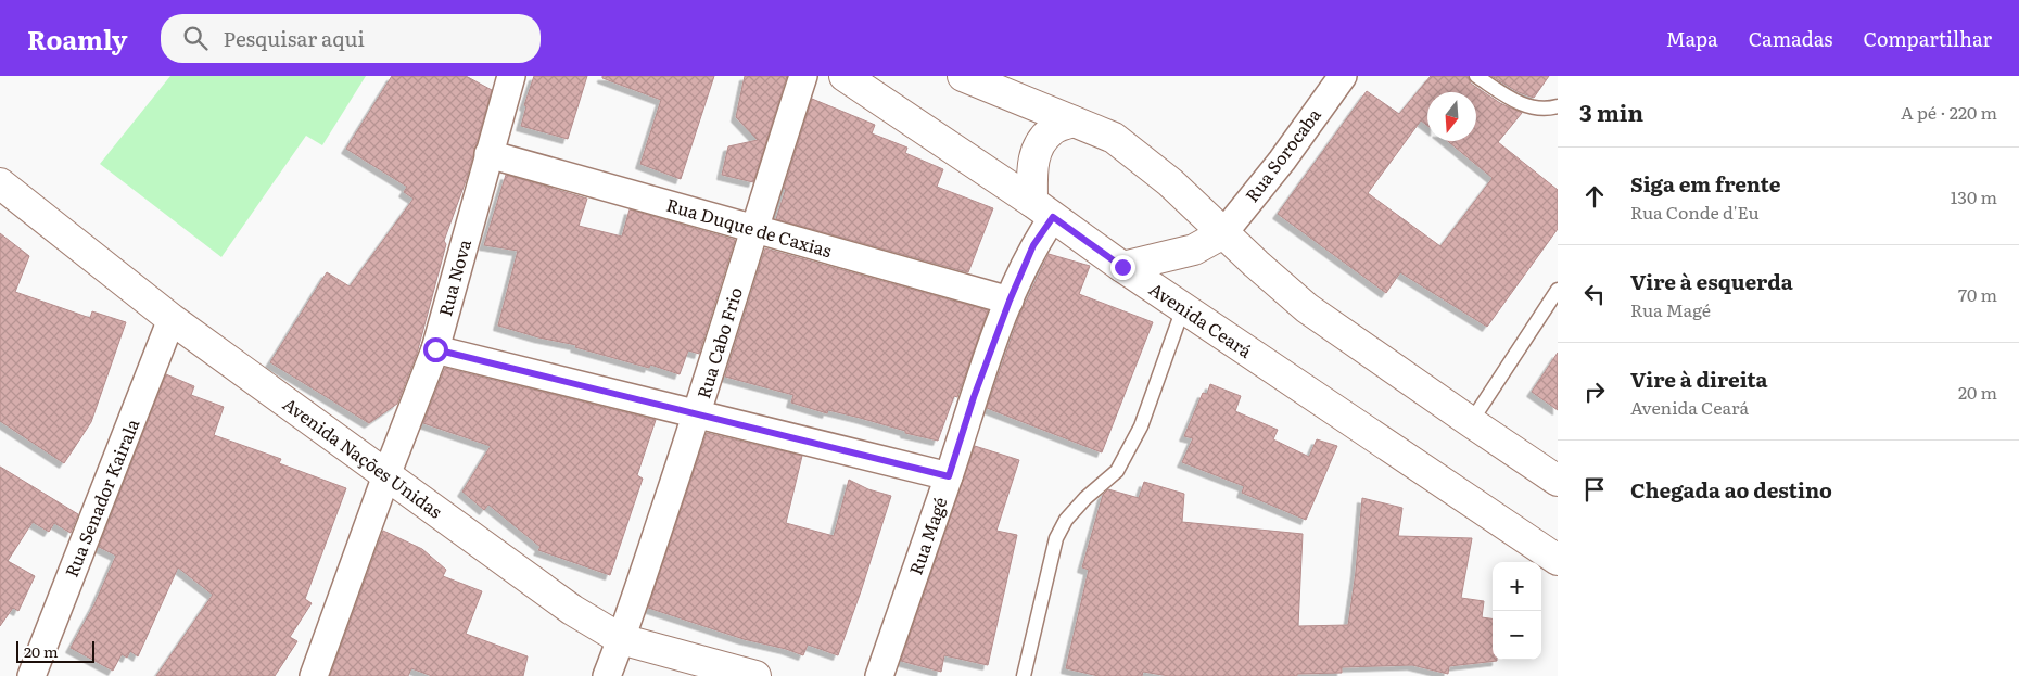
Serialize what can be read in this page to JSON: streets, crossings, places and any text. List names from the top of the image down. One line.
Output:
{"streets":{"main road":["Avenida Ceará","Avenida Nações Unidas"],"street":["Rua Sorocaba","Rua Duque de Caxias","Rua Nova","Rua Cabo Frio","Rua Senador Kairala","Rua Magé"]},"crossings":[["Rua Duque de Caxias","Rua Nova"],["Rua Duque de Caxias","Rua Cabo Frio"],["Rua Duque de Caxias","Rua Magé"],["Rua Nova","Avenida Nações Unidas"],["Avenida Ceará","Rua Magé"],["Rua Cabo Frio","Avenida Nações Unidas"],["Avenida Nações Unidas","Rua Senador Kairala"]],"scale_bar":"20 m","north":"bottom","page":{"header":"Roamly","search":"Pesquisar aqui","nav":["Mapa","Camadas","Compartilhar"],"heading":["3 min","A pé · 220 m"],"list":[["Siga em frente","Rua Conde d'Eu","130 m"],["Vire à esquerda","Rua Magé","70 m"],["Vire à direita","Avenida Ceará","20 m"],"Chegada ao destino"],"map_buttons":["+","−"],"scale":"20 m"}}
